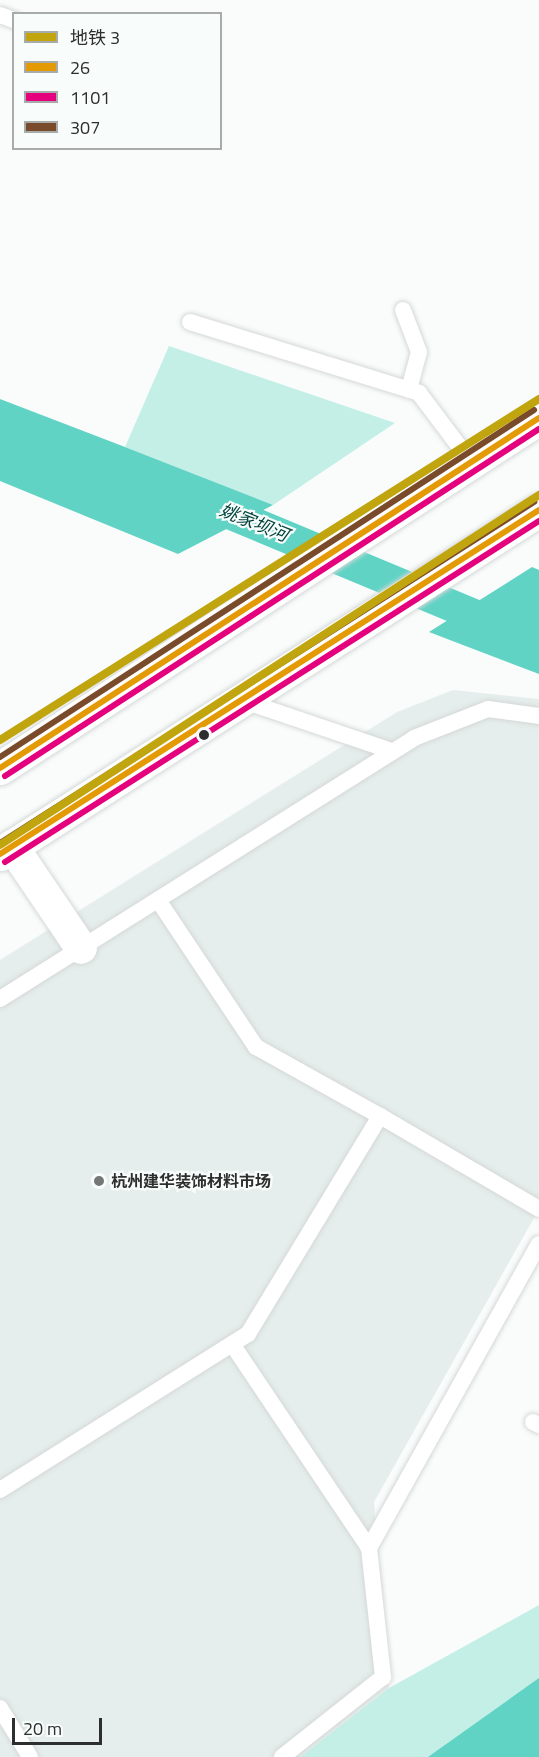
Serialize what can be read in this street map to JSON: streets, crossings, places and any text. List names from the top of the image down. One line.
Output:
{"water":["姚家坝河"],"places":["杭州建华装饰材料市场"],"lines":["metro line 3","transit line 307","transit line 26","transit line 1101"],"legend":["地铁 3","26","1101","307"],"scale_bar":"20 m"}
